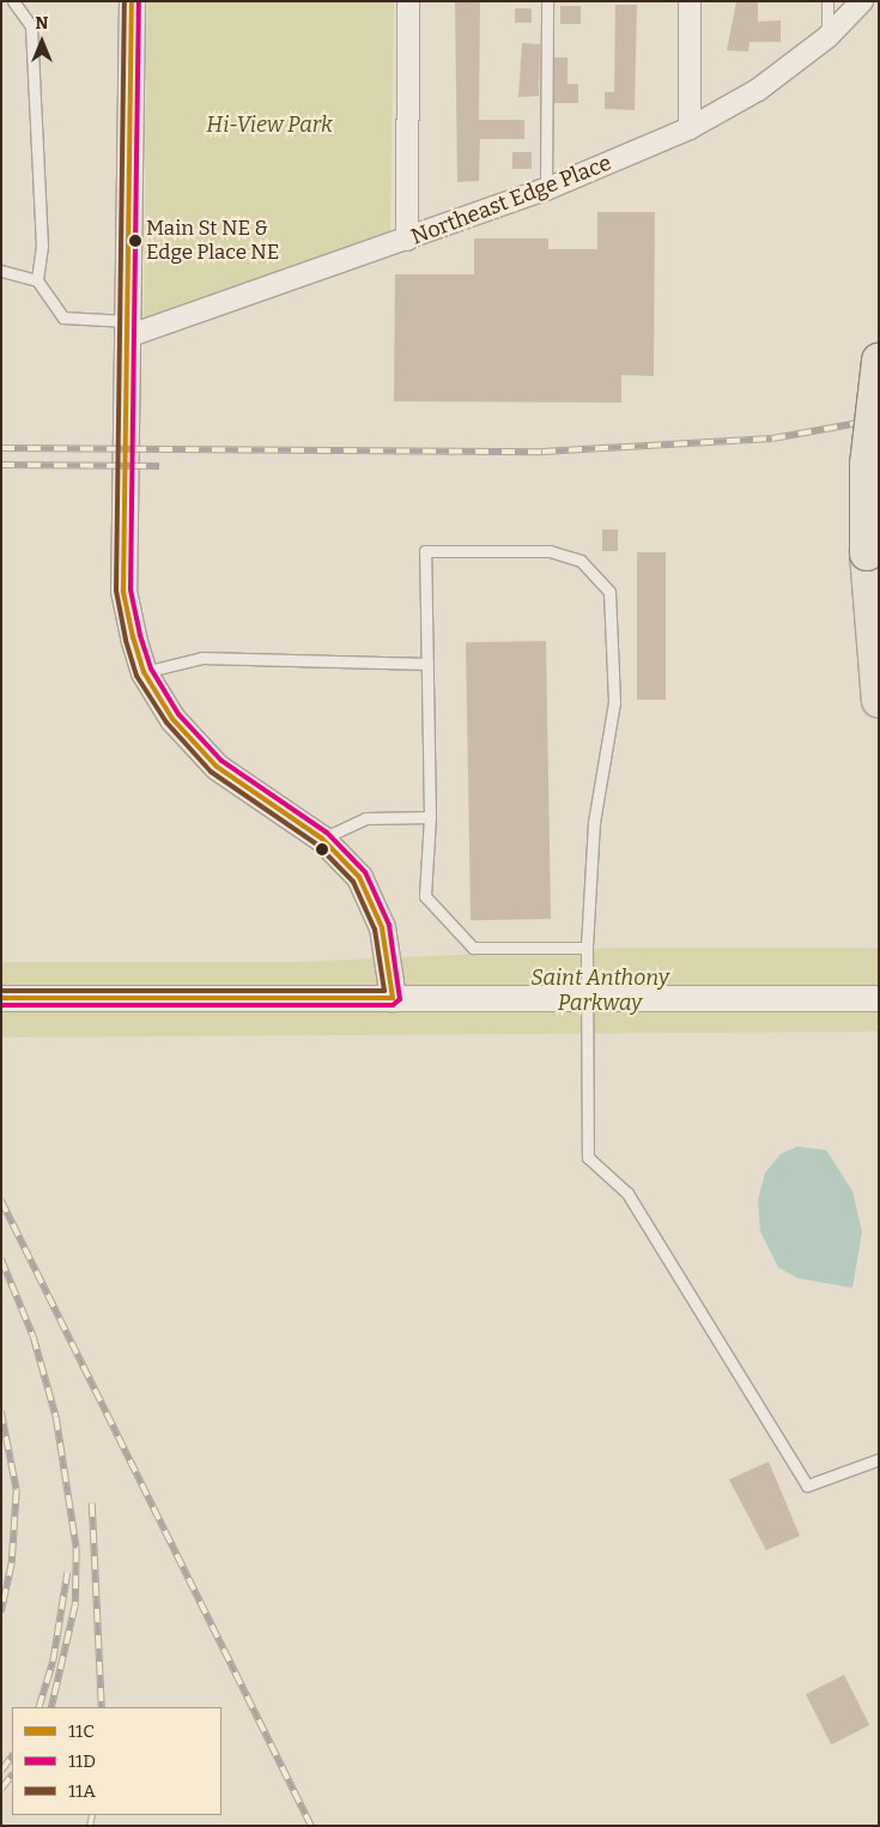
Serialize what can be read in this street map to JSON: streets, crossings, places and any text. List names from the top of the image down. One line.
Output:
{"streets":{"street":["Northeast Edge Place"]},"parks":["Hi-View Park","Saint Anthony Parkway"],"places":["Main St NE & Edge Place NE"],"lines":["transit line 11C","transit line 11D","transit line 11A"],"legend":["11C","11D","11A"],"north":"top"}
